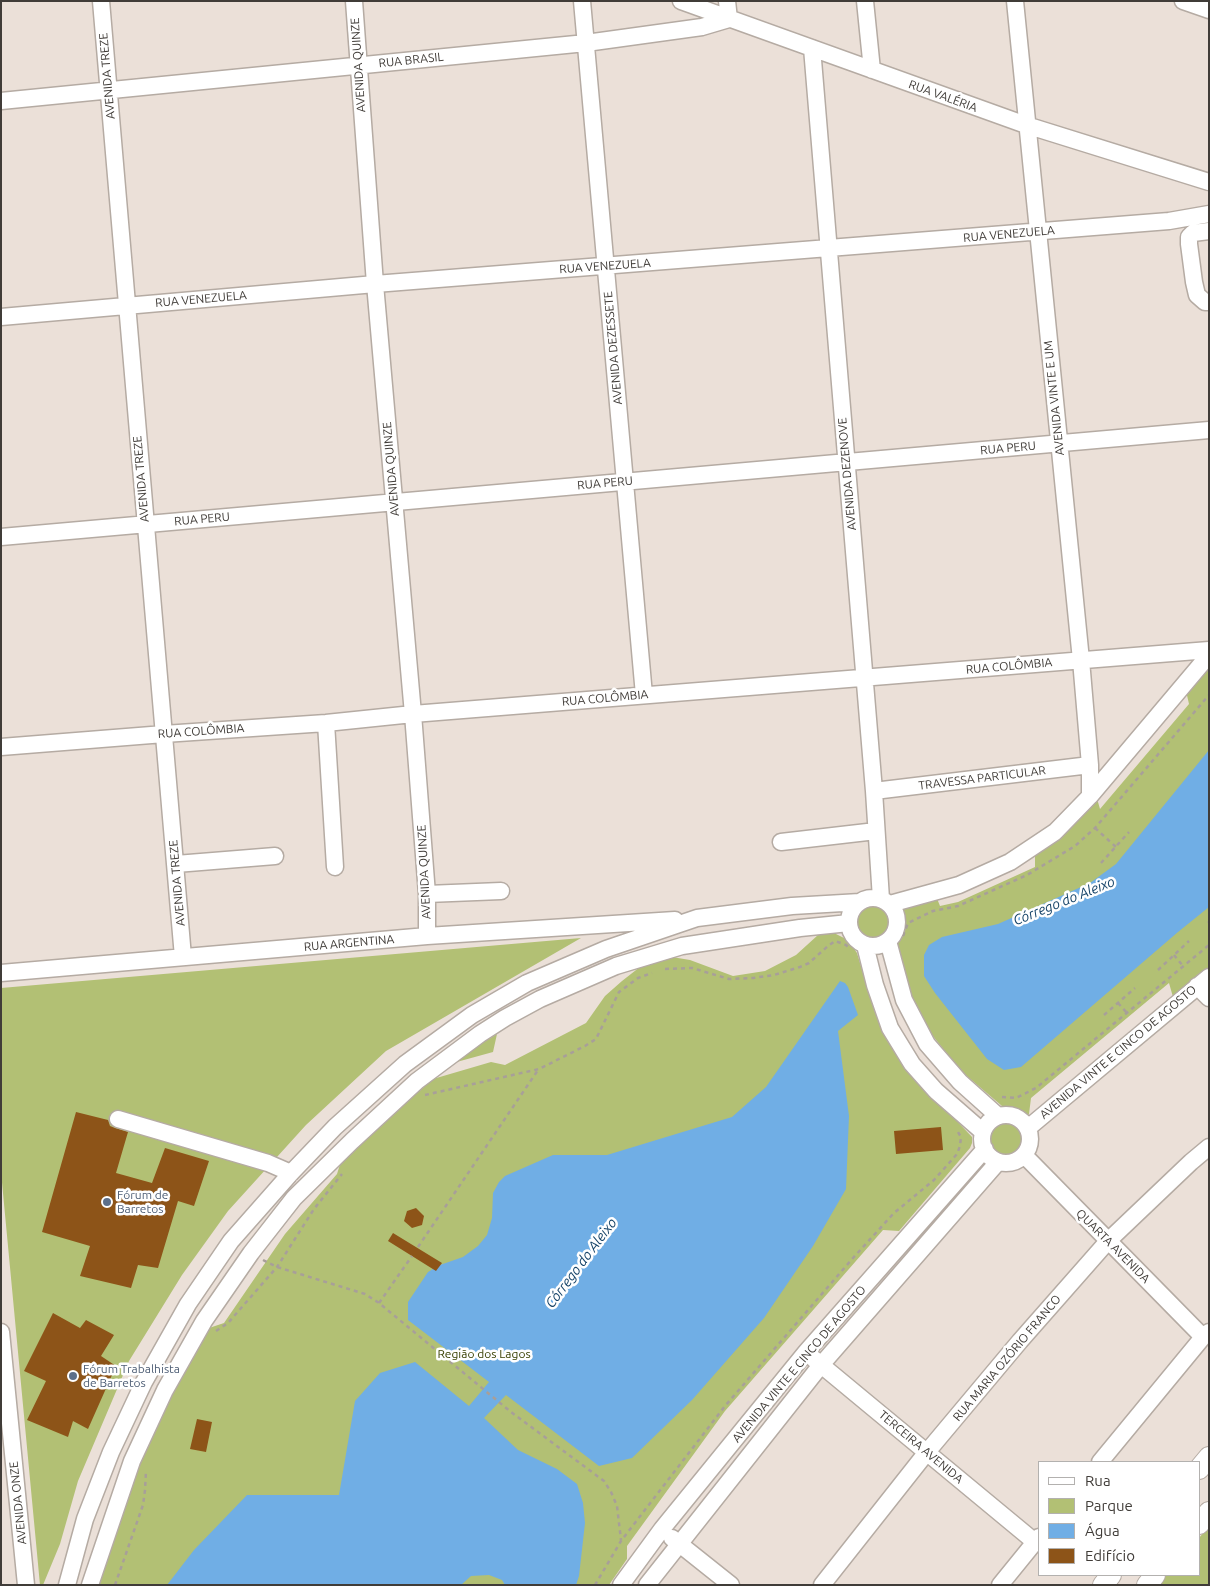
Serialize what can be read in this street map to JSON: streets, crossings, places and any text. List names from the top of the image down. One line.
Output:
{"streets":{"street":["RUA BRASIL","AVENIDA QUINZE","AVENIDA TREZE","RUA VALÉRIA","RUA VENEZUELA","AVENIDA DEZESSETE","AVENIDA VINTE E UM","RUA PERU","AVENIDA DEZENOVE","RUA COLÔMBIA","TRAVESSA PARTICULAR","RUA ARGENTINA","AVENIDA VINTE E CINCO DE AGOSTO","QUARTA AVENIDA","RUA MARIA OZÓRIO FRANCO","TERCEIRA AVENIDA","AVENIDA ONZE"]},"crossings":[["RUA BRASIL","AVENIDA QUINZE"],["RUA BRASIL","AVENIDA TREZE"],["RUA BRASIL","RUA VALÉRIA"],["RUA BRASIL","AVENIDA DEZESSETE"],["AVENIDA QUINZE","RUA VENEZUELA"],["AVENIDA QUINZE","RUA PERU"],["AVENIDA QUINZE","RUA COLÔMBIA"],["AVENIDA QUINZE","RUA ARGENTINA"],["AVENIDA TREZE","RUA VENEZUELA"],["AVENIDA TREZE","RUA PERU"],["AVENIDA TREZE","RUA COLÔMBIA"],["AVENIDA TREZE","RUA ARGENTINA"],["RUA VALÉRIA","AVENIDA VINTE E UM"],["RUA VALÉRIA","AVENIDA DEZENOVE"],["RUA VENEZUELA","AVENIDA DEZESSETE"],["RUA VENEZUELA","AVENIDA VINTE E UM"],["RUA VENEZUELA","AVENIDA DEZENOVE"],["AVENIDA DEZESSETE","RUA PERU"],["AVENIDA DEZESSETE","RUA COLÔMBIA"],["AVENIDA VINTE E UM","RUA PERU"],["AVENIDA VINTE E UM","RUA COLÔMBIA"],["AVENIDA VINTE E UM","TRAVESSA PARTICULAR"],["RUA PERU","AVENIDA DEZENOVE"],["AVENIDA DEZENOVE","RUA COLÔMBIA"],["AVENIDA DEZENOVE","TRAVESSA PARTICULAR"],["AVENIDA VINTE E CINCO DE AGOSTO","QUARTA AVENIDA"],["AVENIDA VINTE E CINCO DE AGOSTO","TERCEIRA AVENIDA"],["QUARTA AVENIDA","RUA MARIA OZÓRIO FRANCO"],["RUA MARIA OZÓRIO FRANCO","TERCEIRA AVENIDA"]],"water":["Córrego do Aleixo"],"parks":["Região dos Lagos"],"places":["Fórum de Barretos","Fórum Trabalhista de Barretos"],"legend":["Rua","Parque","Água","Edifício"]}
